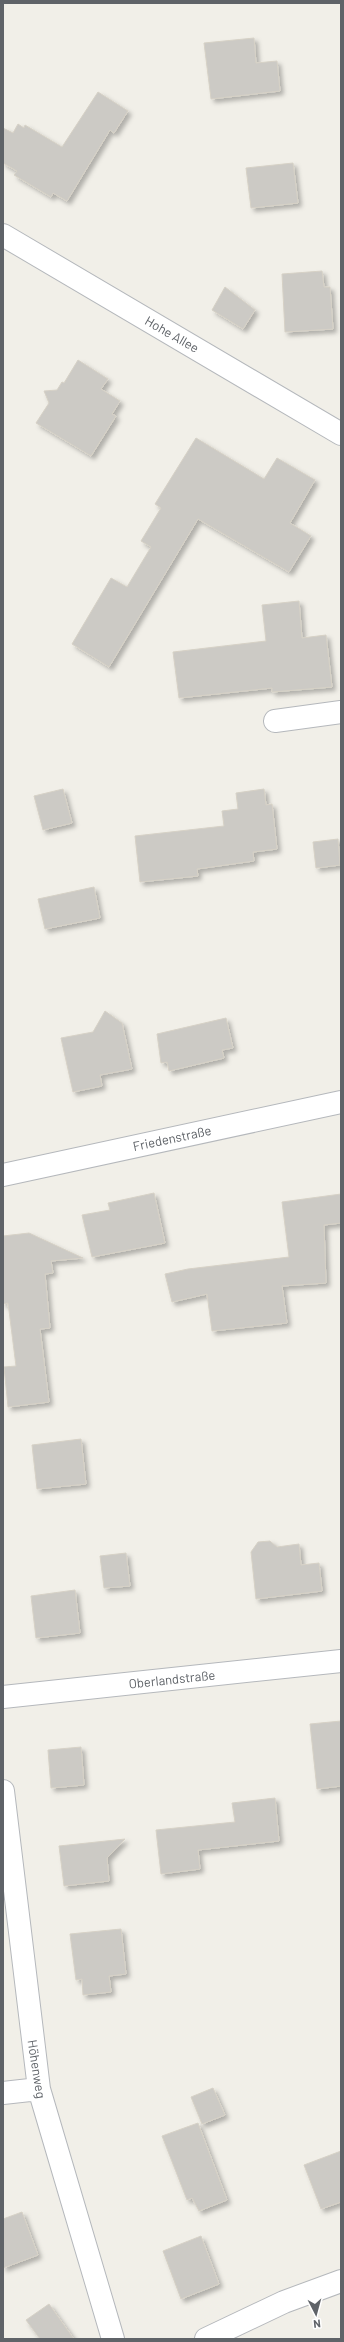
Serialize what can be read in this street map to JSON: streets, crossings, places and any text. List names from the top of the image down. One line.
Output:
{"streets":{"street":["Hohe Allee","Friedenstraße","Oberlandstraße","Höhenweg"]},"north":"bottom"}
